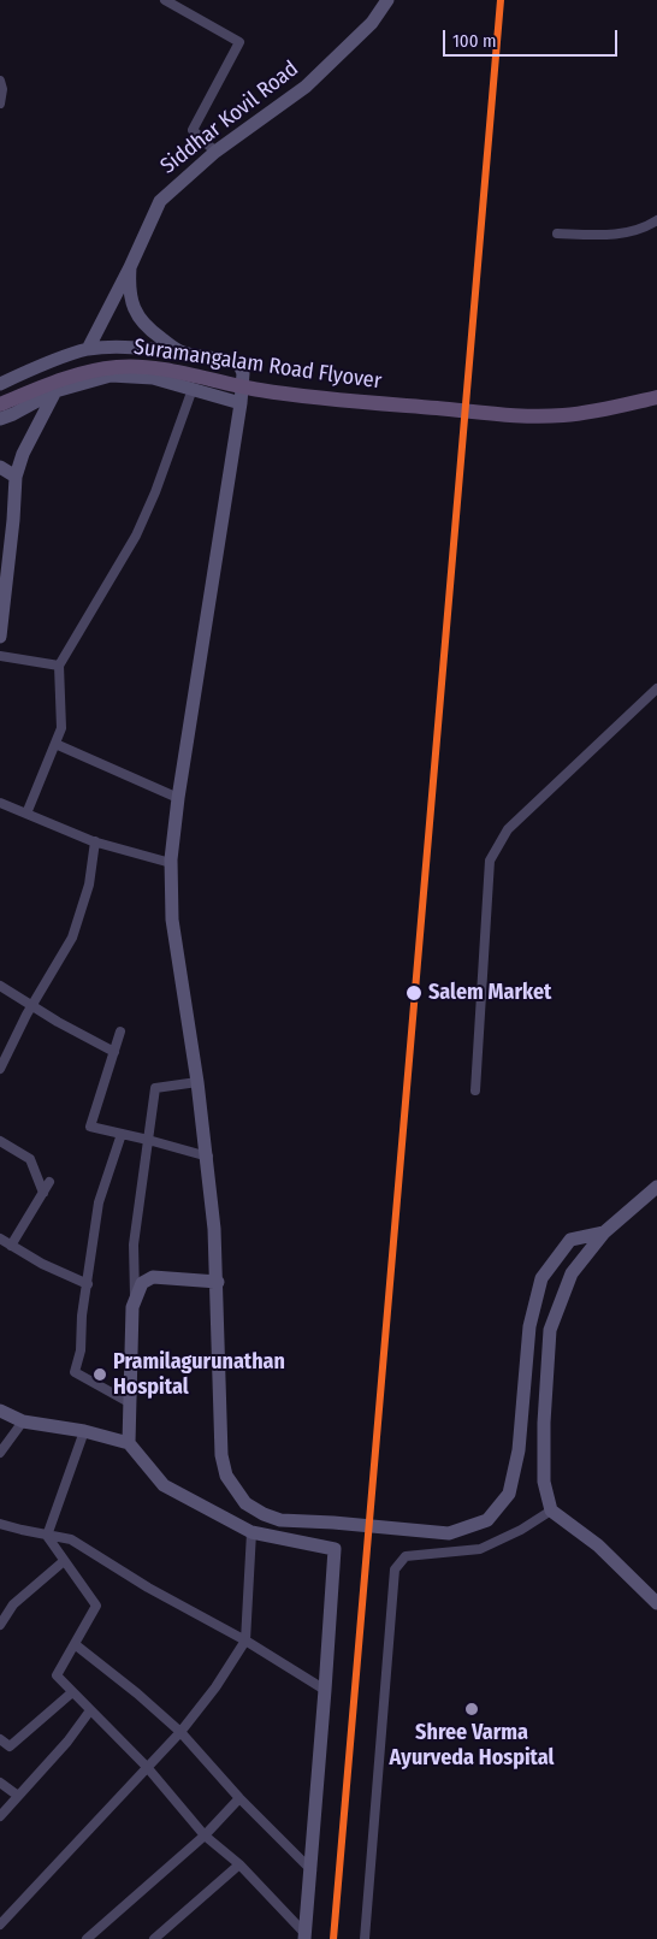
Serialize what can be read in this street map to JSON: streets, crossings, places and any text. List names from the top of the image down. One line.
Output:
{"streets":{"main road":["Suramangalam Road Flyover"],"street":["Siddhar Kovil Road"]},"places":["Salem Market","Pramilagurunathan Hospital","Shree Varma Ayurveda Hospital"],"scale_bar":"100 m"}
